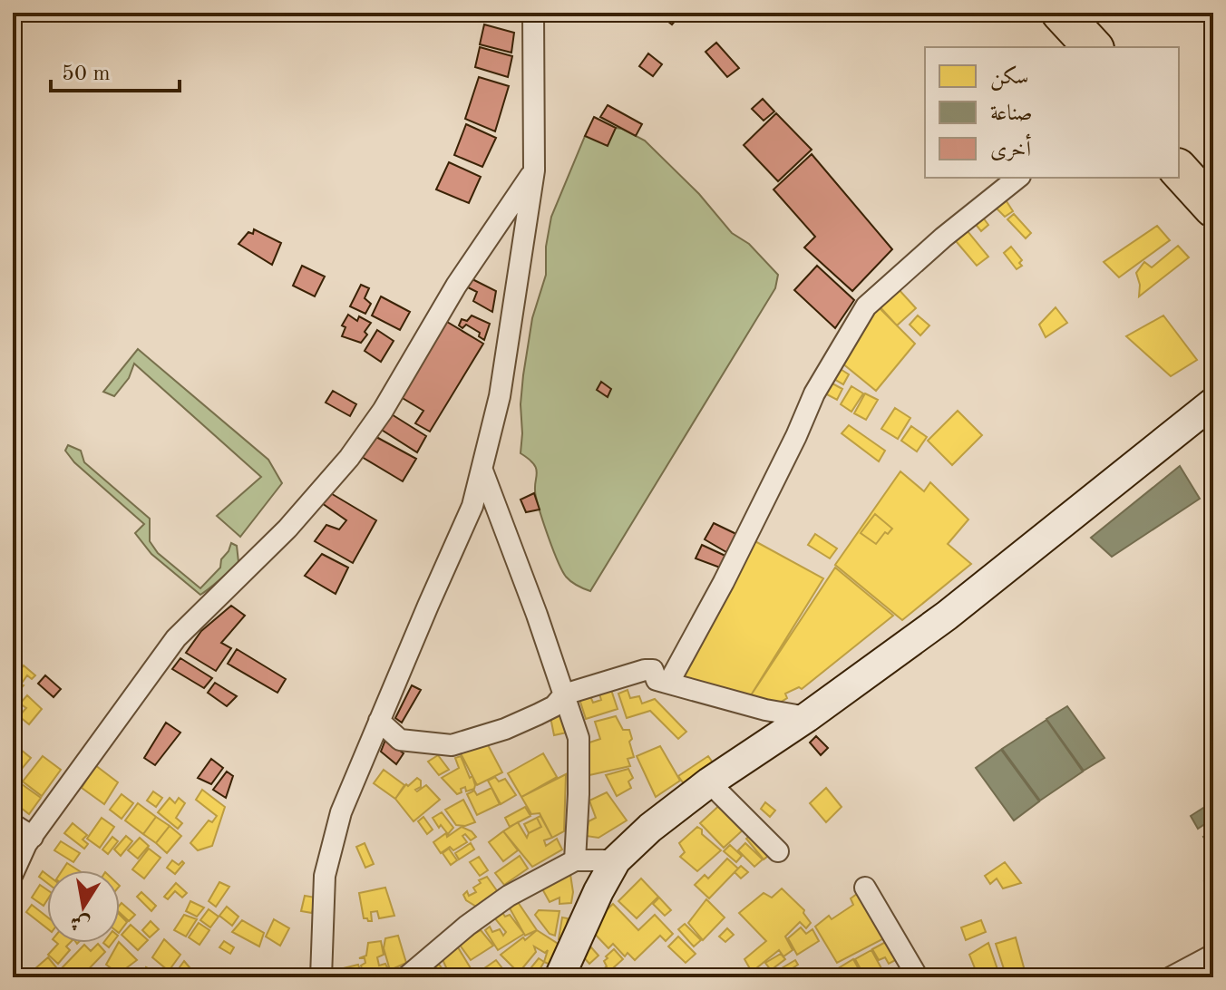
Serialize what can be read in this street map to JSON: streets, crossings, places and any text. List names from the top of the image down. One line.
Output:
{"legend":["سكن","صناعة","أخرى"],"scale_bar":"50 m","north":"bottom"}
